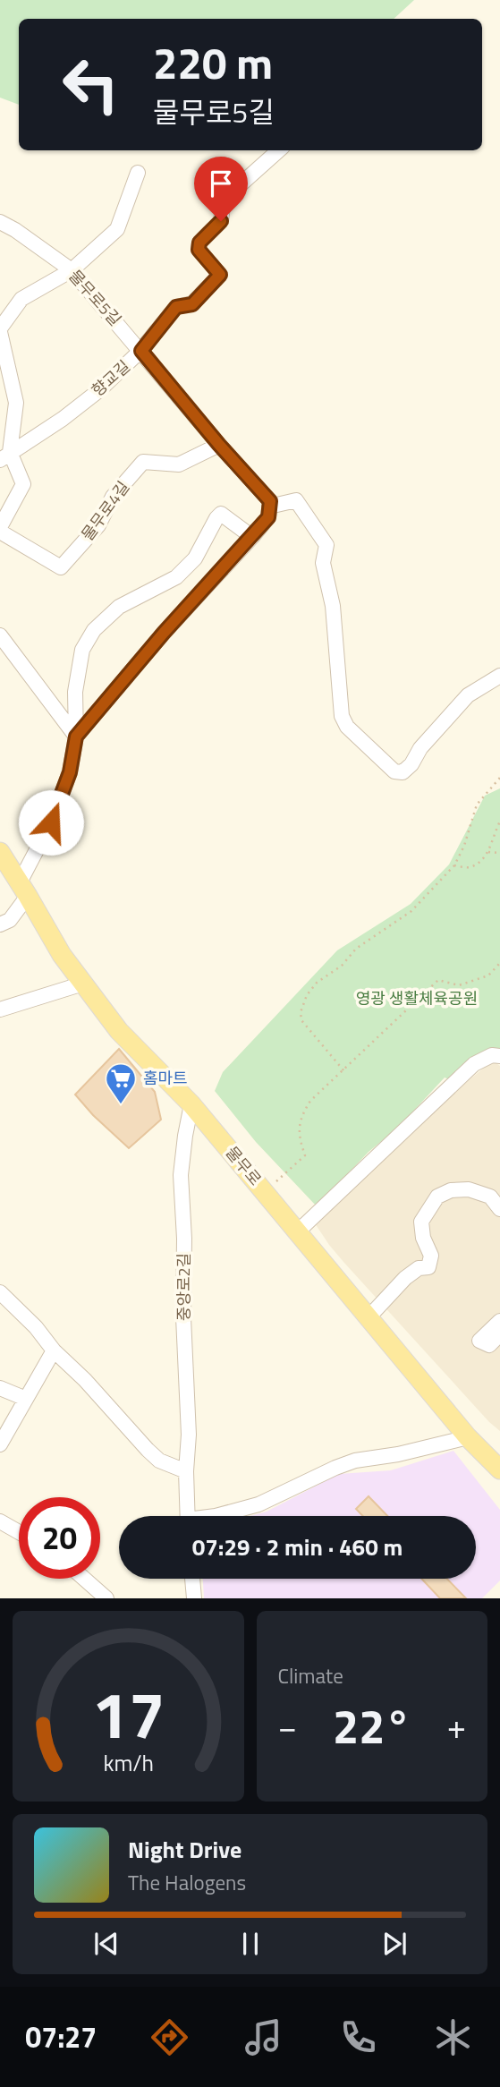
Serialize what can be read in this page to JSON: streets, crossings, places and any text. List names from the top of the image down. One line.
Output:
{"streets":{"main road":["물무로"],"street":["물무로5길","향교길","물무로4길","중앙로2길"]},"crossings":[["물무로5길","향교길"],["물무로5길","물무로4길"],["물무로","중앙로2길"]],"parks":["영광 생활체육공원"],"places":{"supermarket":["홈마트"]},"page":{"turn":["220 m","물무로5길"],"limit":"20","trip":"07:29 · 2 min · 460 m","tile":"Climate","heat":["−","22°","+"],"song":["Night Drive","The Halogens"],"tabs":"07:27","gauge":["17","km/h"]}}
